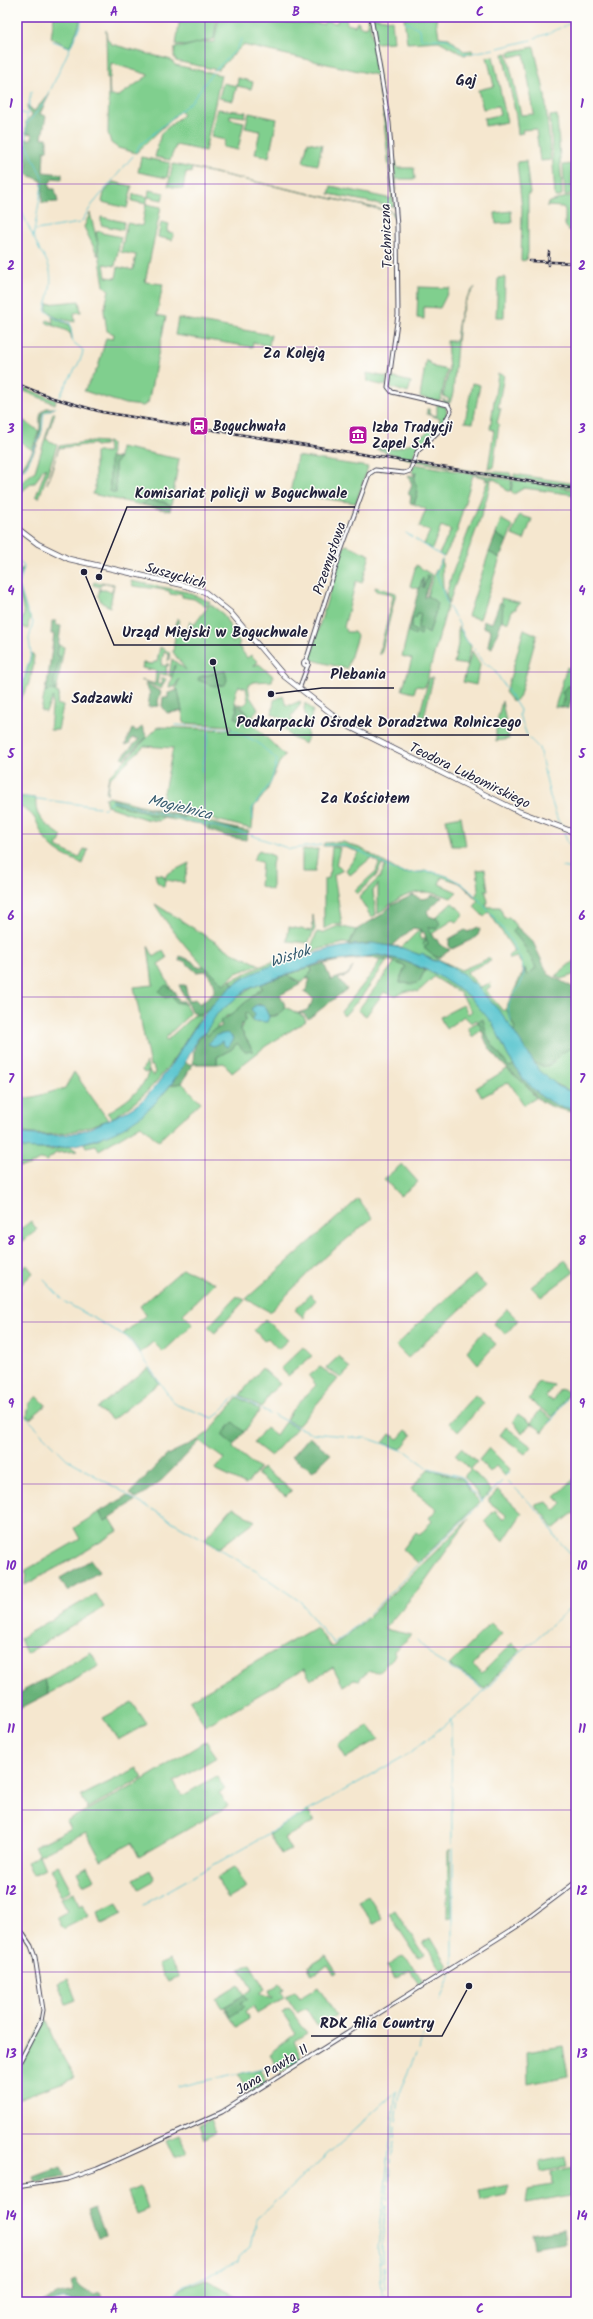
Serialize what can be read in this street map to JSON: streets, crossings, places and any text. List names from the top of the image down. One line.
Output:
{"streets":{"highway":["Suszyckich","Teodora Lubomirskiego"],"street":["Techniczna","Przemysłowa","Jana Pawła II"]},"crossings":[["Techniczna","Przemysłowa"],["Przemysłowa","Suszyckich"],["Przemysłowa","Teodora Lubomirskiego"],["Suszyckich","Teodora Lubomirskiego"]],"districts":["Gaj","Za Koleją","Sadzawki","Za Kościołem"],"water":["Mogielnica","Wisłok"],"places":{"station":["Boguchwała"],"museum":["Izba Tradycji Zapel S.A."],"other":["Urząd Miejski w Boguchwale","Komisariat policji w Boguchwale","Podkarpacki Ośrodek Doradztwa Rolniczego","Plebania","RDK filia Country"]},"grid":{"columns":["A","B","C"],"rows":["1","2","3","4","5","6","7","8","9","10","11","12","13","14"]}}
